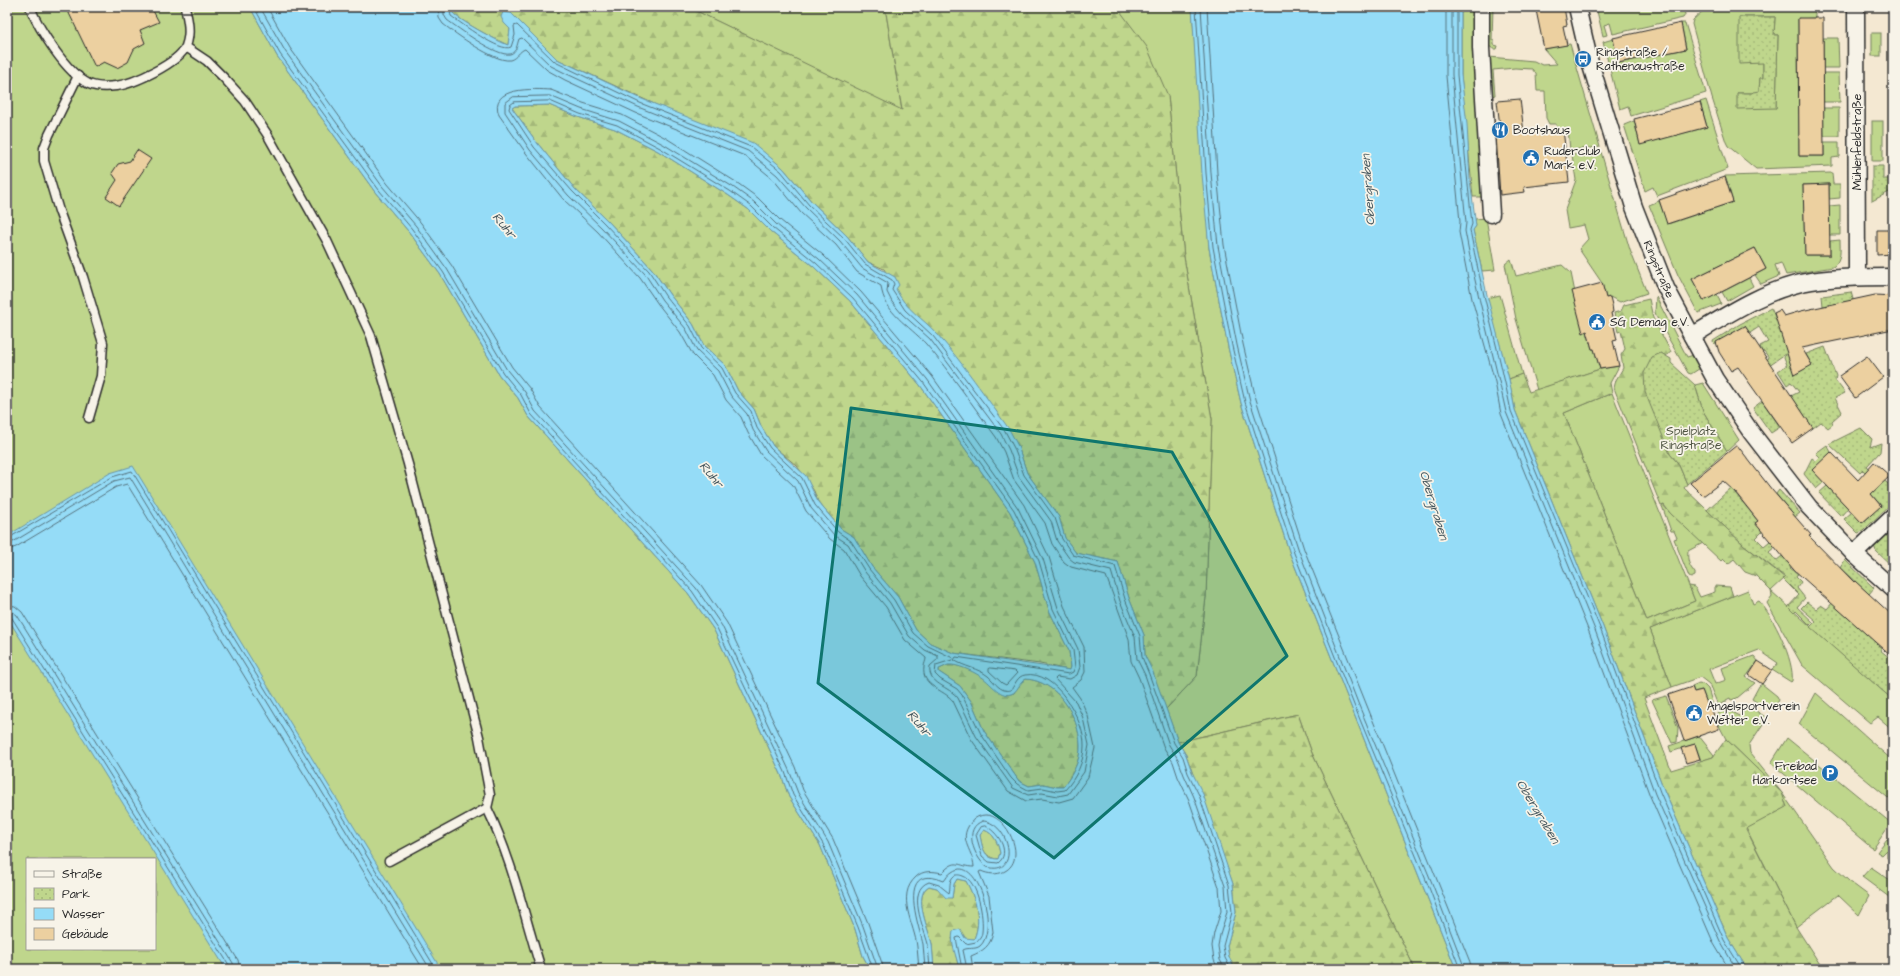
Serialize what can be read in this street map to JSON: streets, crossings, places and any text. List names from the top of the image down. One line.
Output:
{"streets":{"street":["Mühlenfeldstraße","Ringstraße"]},"water":["Obergraben","Ruhr"],"parks":["Spielplatz Ringstraße"],"places":{"bus stop":["Ringstraße / Rathenaustraße"],"restaurant":["Bootshaus"],"public building":["Ruderclub Mark e.V.","SG Demag e.V.","Angelsportverein Wetter e.V."],"parking":["Freibad Harkortsee"]},"legend":["Straße","Park","Wasser","Gebäude"]}
